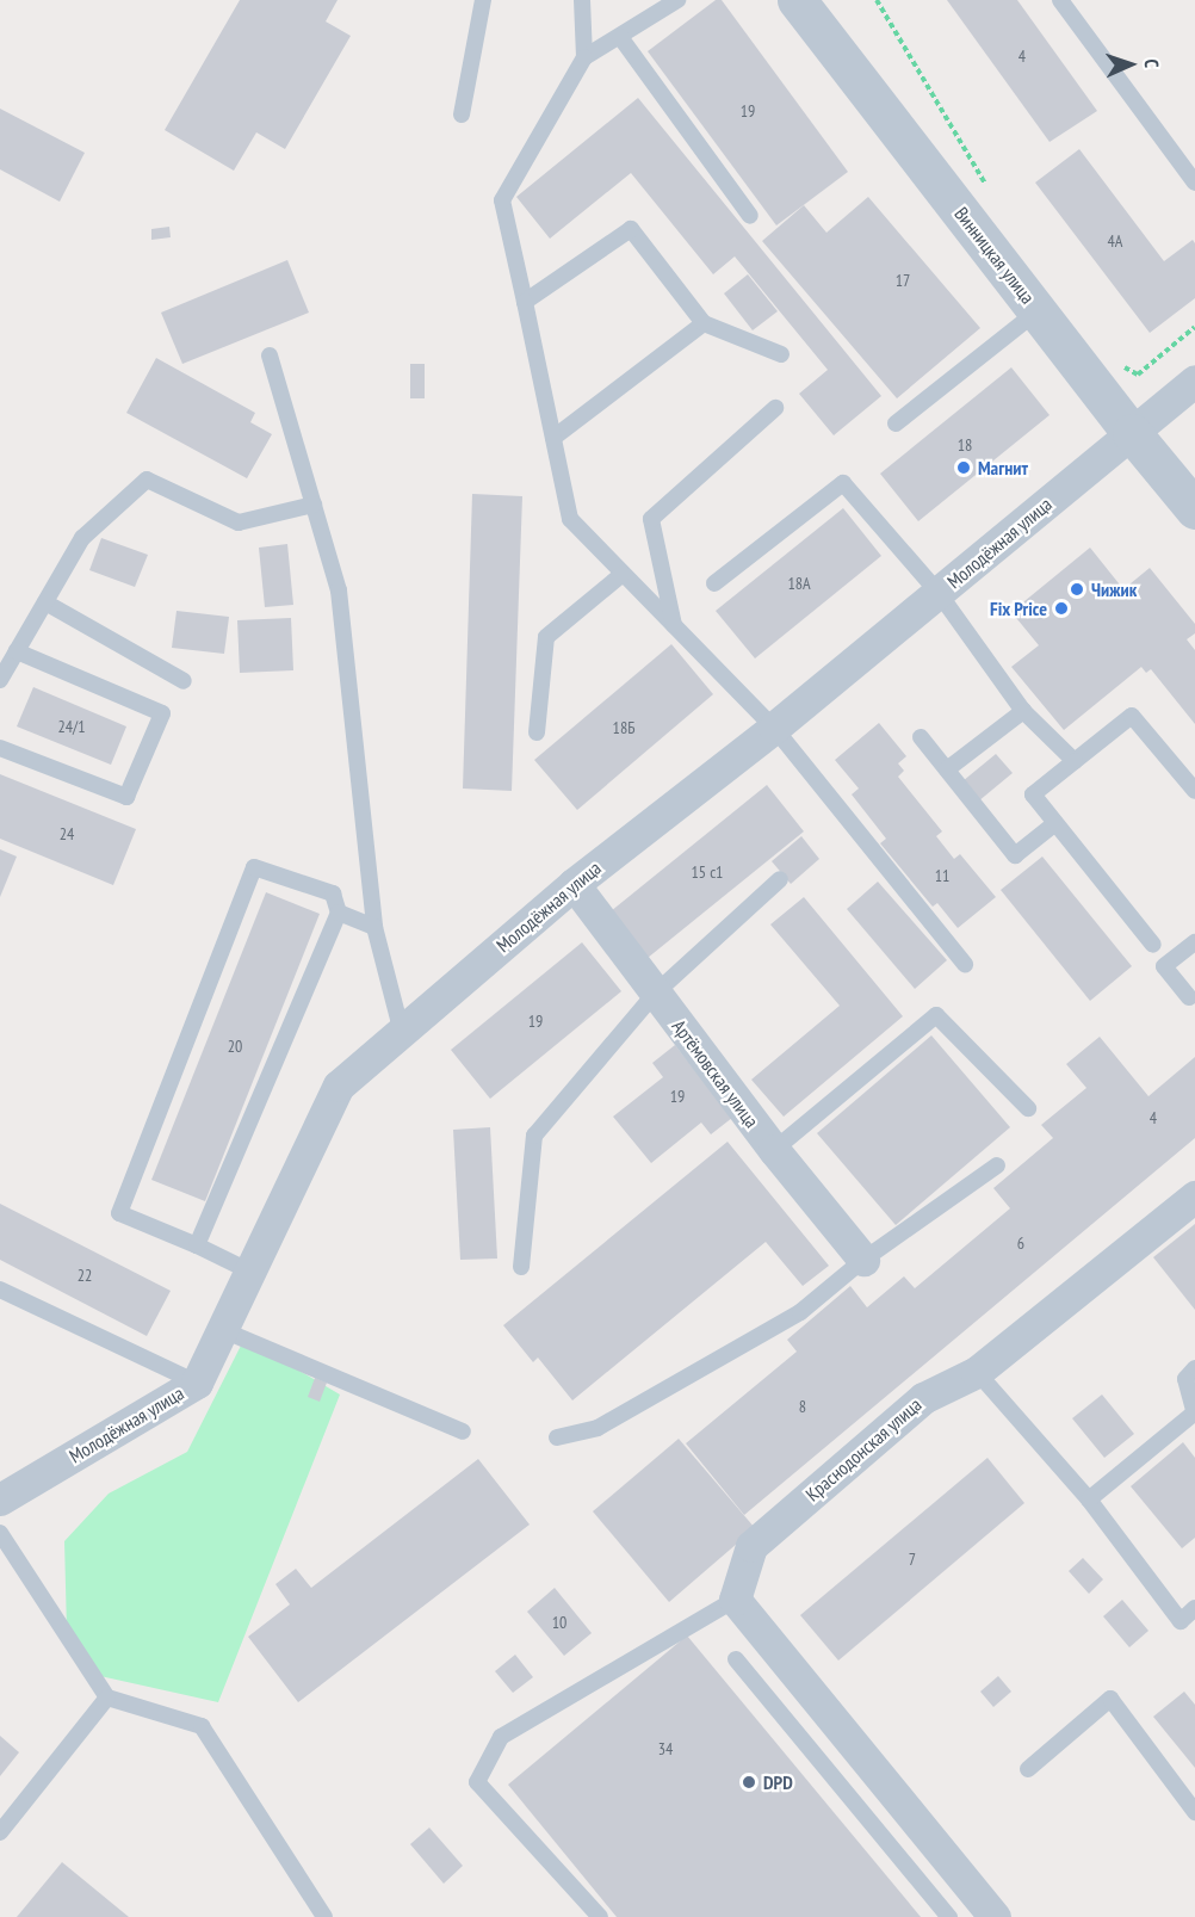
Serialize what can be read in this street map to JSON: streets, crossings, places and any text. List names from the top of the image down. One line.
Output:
{"streets":{"street":["Винницкая улица","Молодёжная улица","Артёмовская улица","Краснодонская улица"]},"crossings":[["Винницкая улица","Молодёжная улица"],["Молодёжная улица","Артёмовская улица"]],"places":["Магнит","Чижик","Fix Price","DPD"],"house_numbers":["4","19","4А","17","18","18А","24/1","18Б","24","15 с1","11","19","20","19","4","6","22","8","7","10","34"],"north":"right"}
